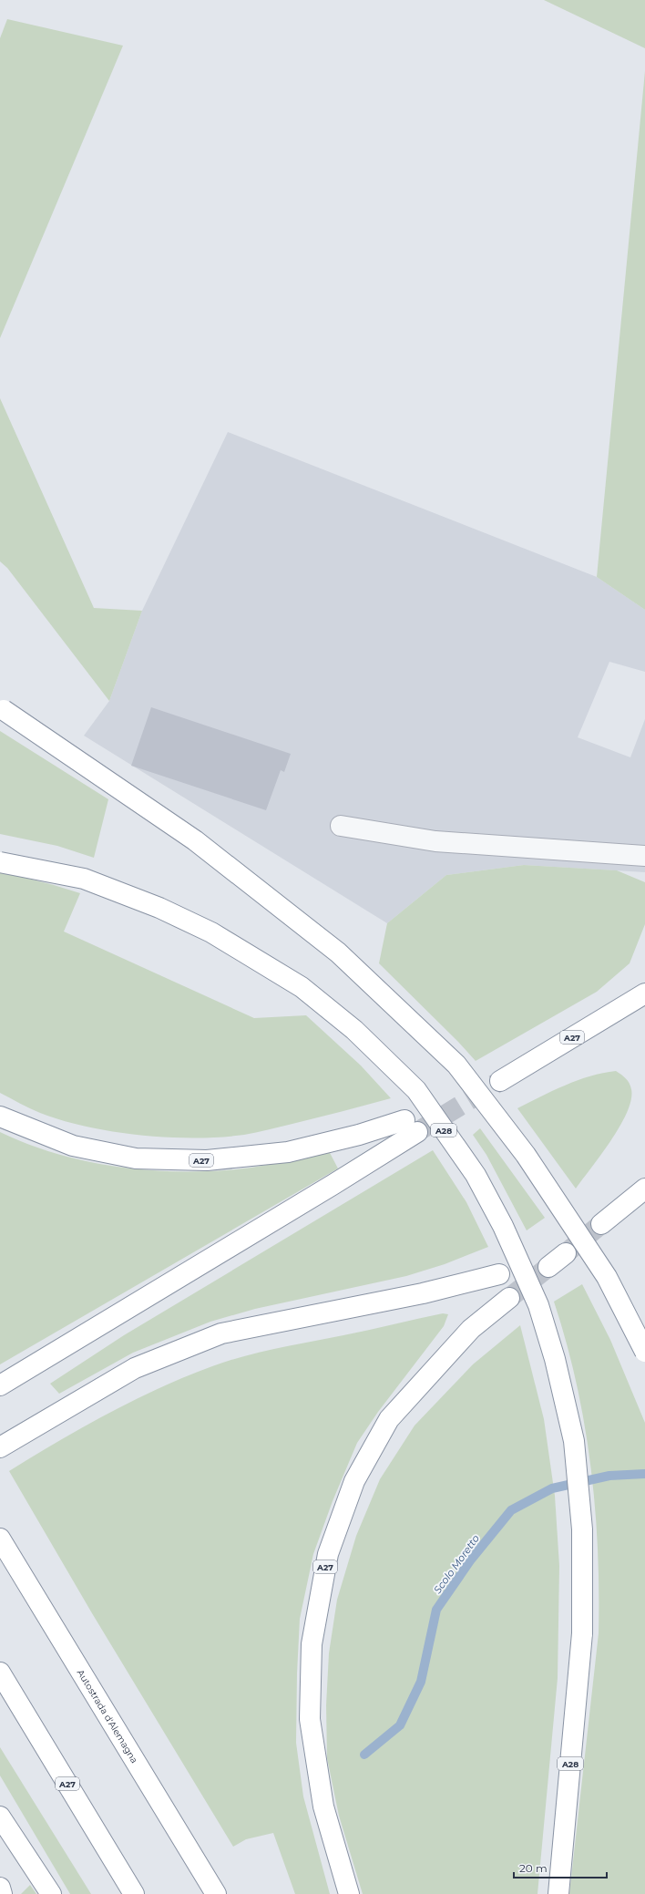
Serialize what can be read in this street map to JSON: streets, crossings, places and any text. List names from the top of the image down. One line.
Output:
{"streets":{"highway":["A27","A28","Autostrada d'Alemagna"]},"water":["Scolo Moretto"],"scale_bar":"20 m"}
